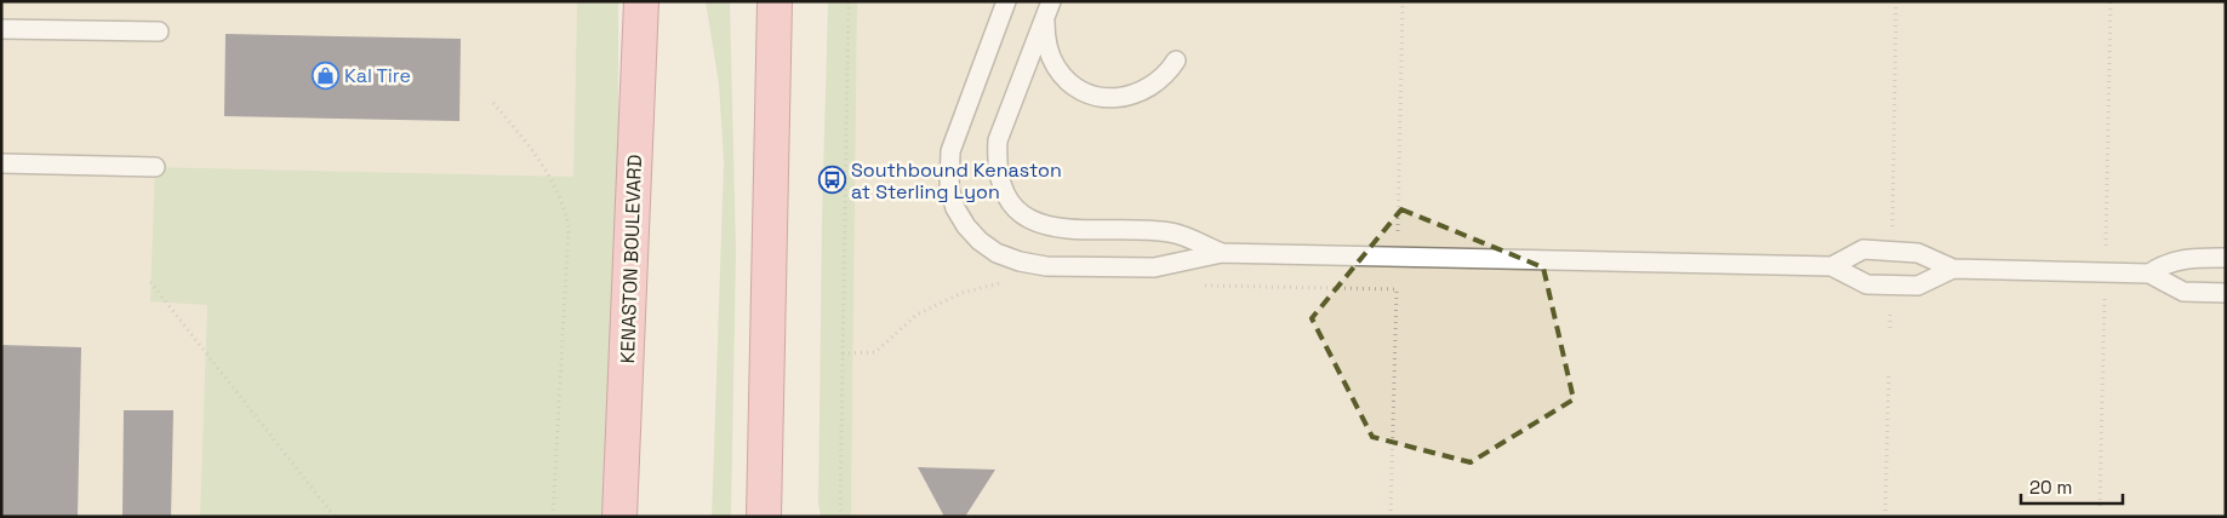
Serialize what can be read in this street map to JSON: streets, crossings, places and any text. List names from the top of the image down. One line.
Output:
{"streets":{"main road":["KENASTON BOULEVARD"]},"places":{"shop":["Kal Tire"],"bus stop":["Southbound Kenaston at Sterling Lyon"]},"scale_bar":"20 m"}
